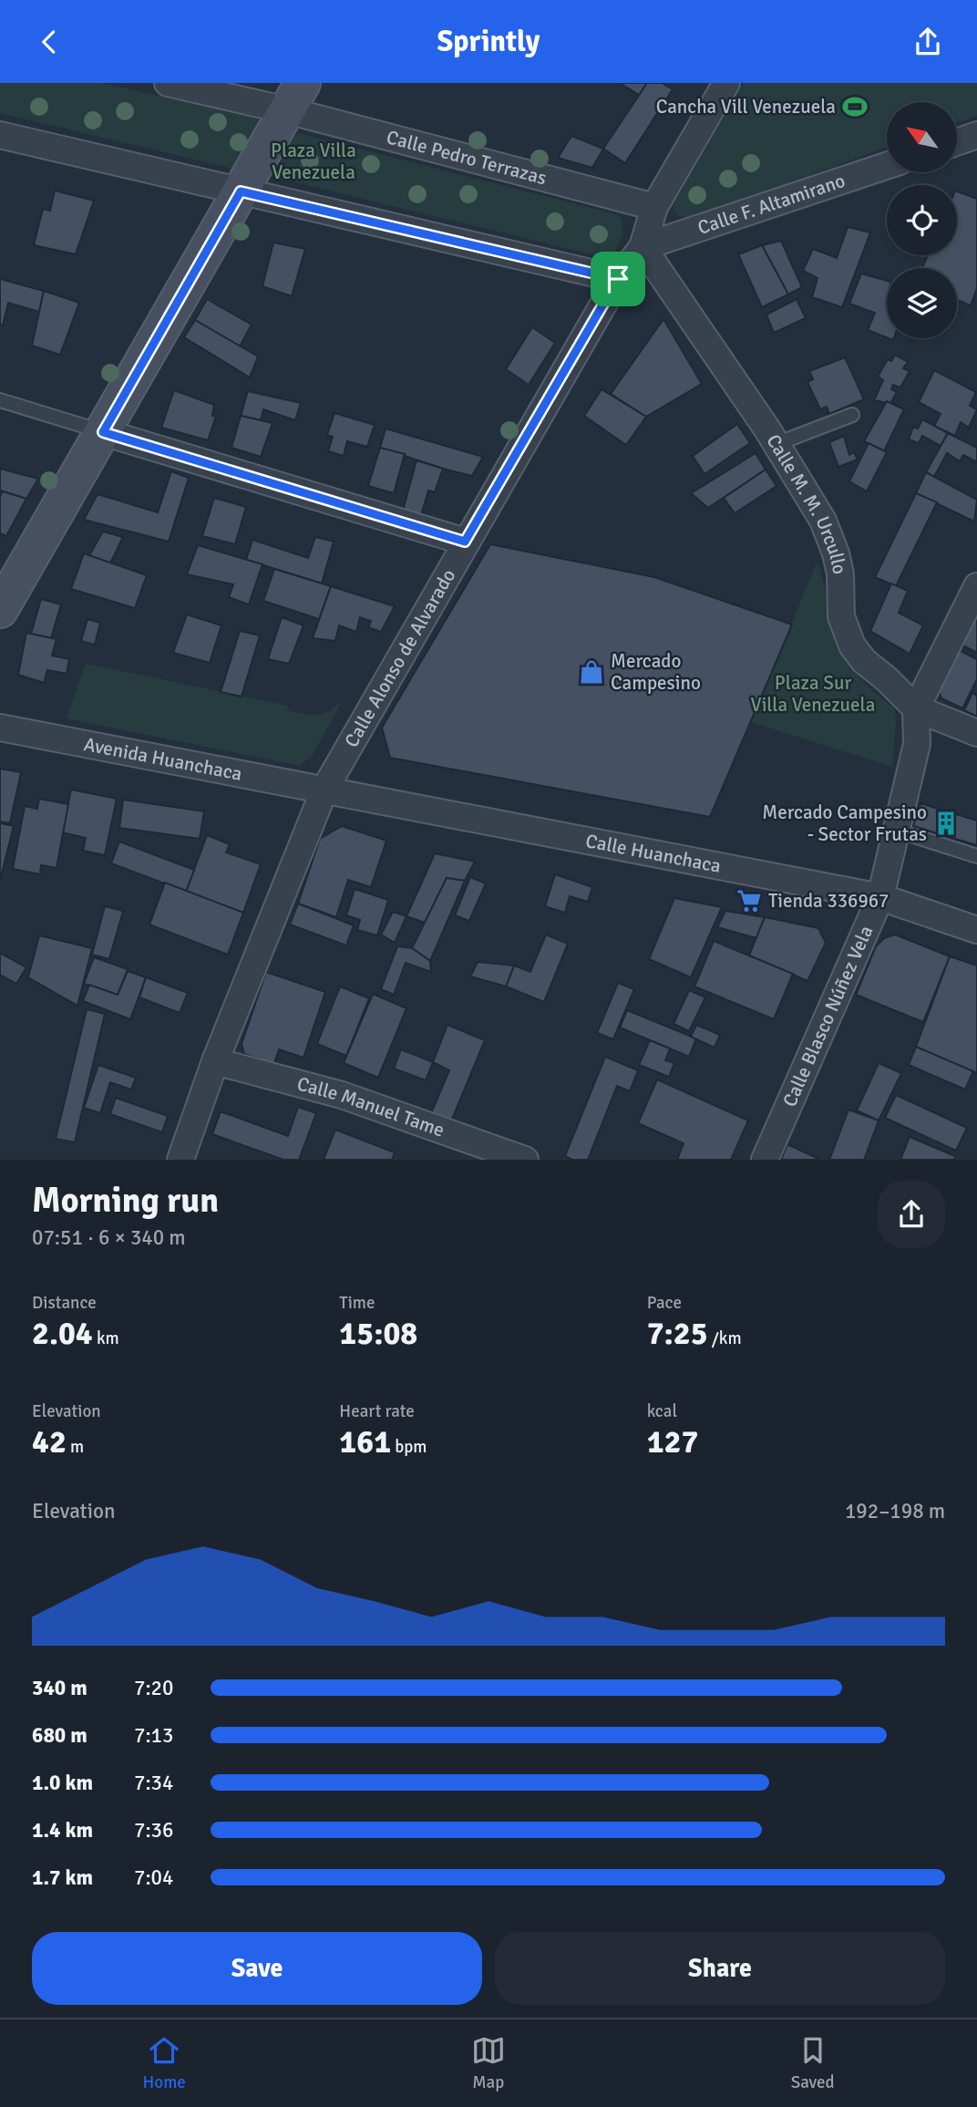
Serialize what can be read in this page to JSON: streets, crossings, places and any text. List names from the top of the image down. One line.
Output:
{"streets":{"street":["Calle Pedro Terrazas","Calle F. Altamirano","Calle M. M. Urcullo","Calle Alonso de Alvarado","Avenida Huanchaca","Calle Huanchaca","Calle Blasco Núñez Vela","Calle Manuel Tame"]},"crossings":[["Calle Pedro Terrazas","Calle Alonso de Alvarado"],["Calle F. Altamirano","Calle M. M. Urcullo"],["Calle F. Altamirano","Calle Alonso de Alvarado"],["Calle M. M. Urcullo","Calle Alonso de Alvarado"],["Calle M. M. Urcullo","Calle Blasco Núñez Vela"],["Calle Alonso de Alvarado","Avenida Huanchaca"],["Calle Alonso de Alvarado","Calle Huanchaca"],["Calle Alonso de Alvarado","Calle Manuel Tame"],["Avenida Huanchaca","Calle Huanchaca"],["Calle Huanchaca","Calle Blasco Núñez Vela"]],"parks":["Plaza Villa Venezuela","Plaza Sur Villa Venezuela"],"places":{"sports":["Cancha Vill Venezuela"],"shop":["Mercado Campesino"],"building":["Mercado Campesino - Sector Frutas"],"supermarket":["Tienda 336967"]},"north":"top left","page":{"header":"Sprintly","heading":["Morning run","07:51 · 6 × 340 m"],"stats":[["Distance","2.04 km"],["Time","15:08"],["Pace","7:25 /km"],["Elevation","42 m"],["Heart rate","161 bpm"],["kcal","127"]],"chart":["Elevation","192–198 m"],"list":[{"name":"340 m","note":"7:20"},{"name":"680 m","note":"7:13"},{"name":"1.0 km","note":"7:34"},{"name":"1.4 km","note":"7:36"},{"name":"1.7 km","note":"7:04"}],"buttons":["Save","Share"],"tabs":["Home","Map","Saved"]}}
